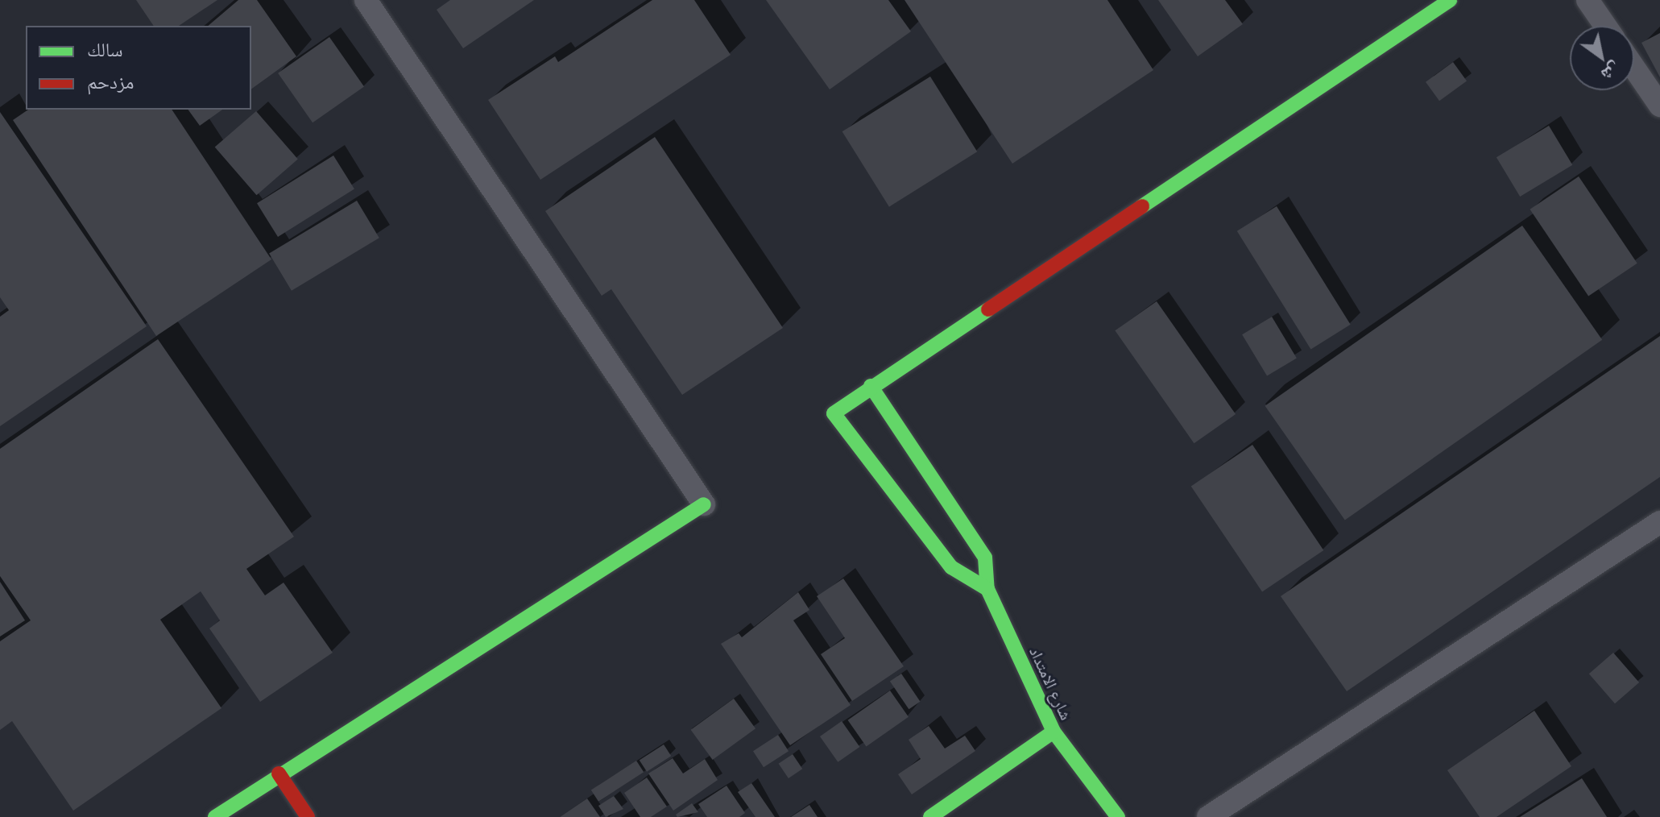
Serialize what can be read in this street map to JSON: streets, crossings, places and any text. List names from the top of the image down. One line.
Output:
{"streets":{"street":["شارع الامتداد"]},"legend":["سالك","مزدحم"],"north":"bottom right"}
